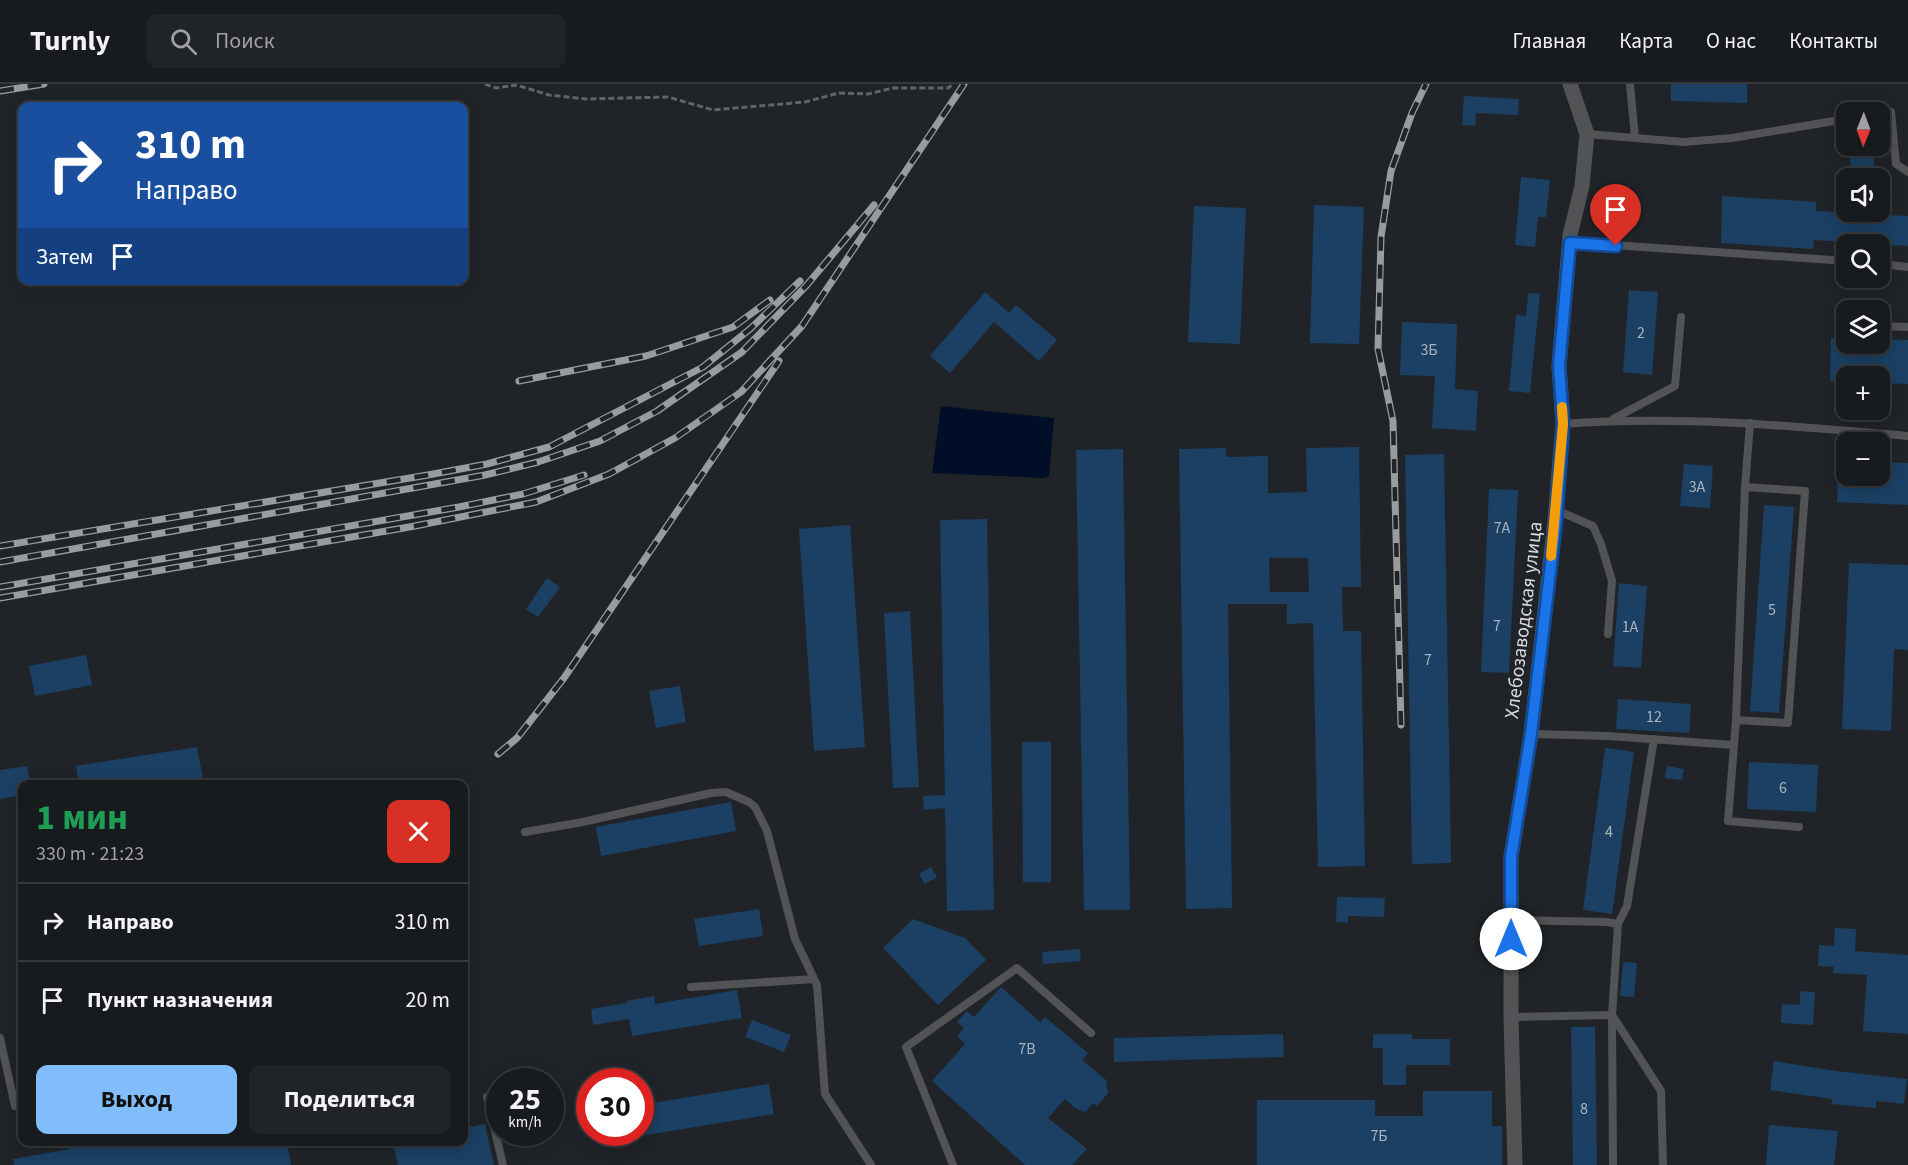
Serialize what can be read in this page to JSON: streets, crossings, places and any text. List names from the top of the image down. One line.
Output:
{"streets":{"street":["Хлебозаводская улица"]},"house_numbers":["2","3Б","3А","7А","5","7","1А","7","12","6","4","7В","8","7Б"],"north":"bottom","page":{"header":"Turnly","search":"Поиск","nav":["Главная","Карта","О нас","Контакты"],"map_buttons":["+","−"],"turn":["310 m","Направо"],"then":"Затем","heading":["1 мин","330 m · 21:23"],"list":[{"name":"Направо","value":"310 m"},{"name":"Пункт назначения","value":"20 m"}],"buttons":["Выход","Поделиться"],"speed":"25 km/h","limit":"30"}}
